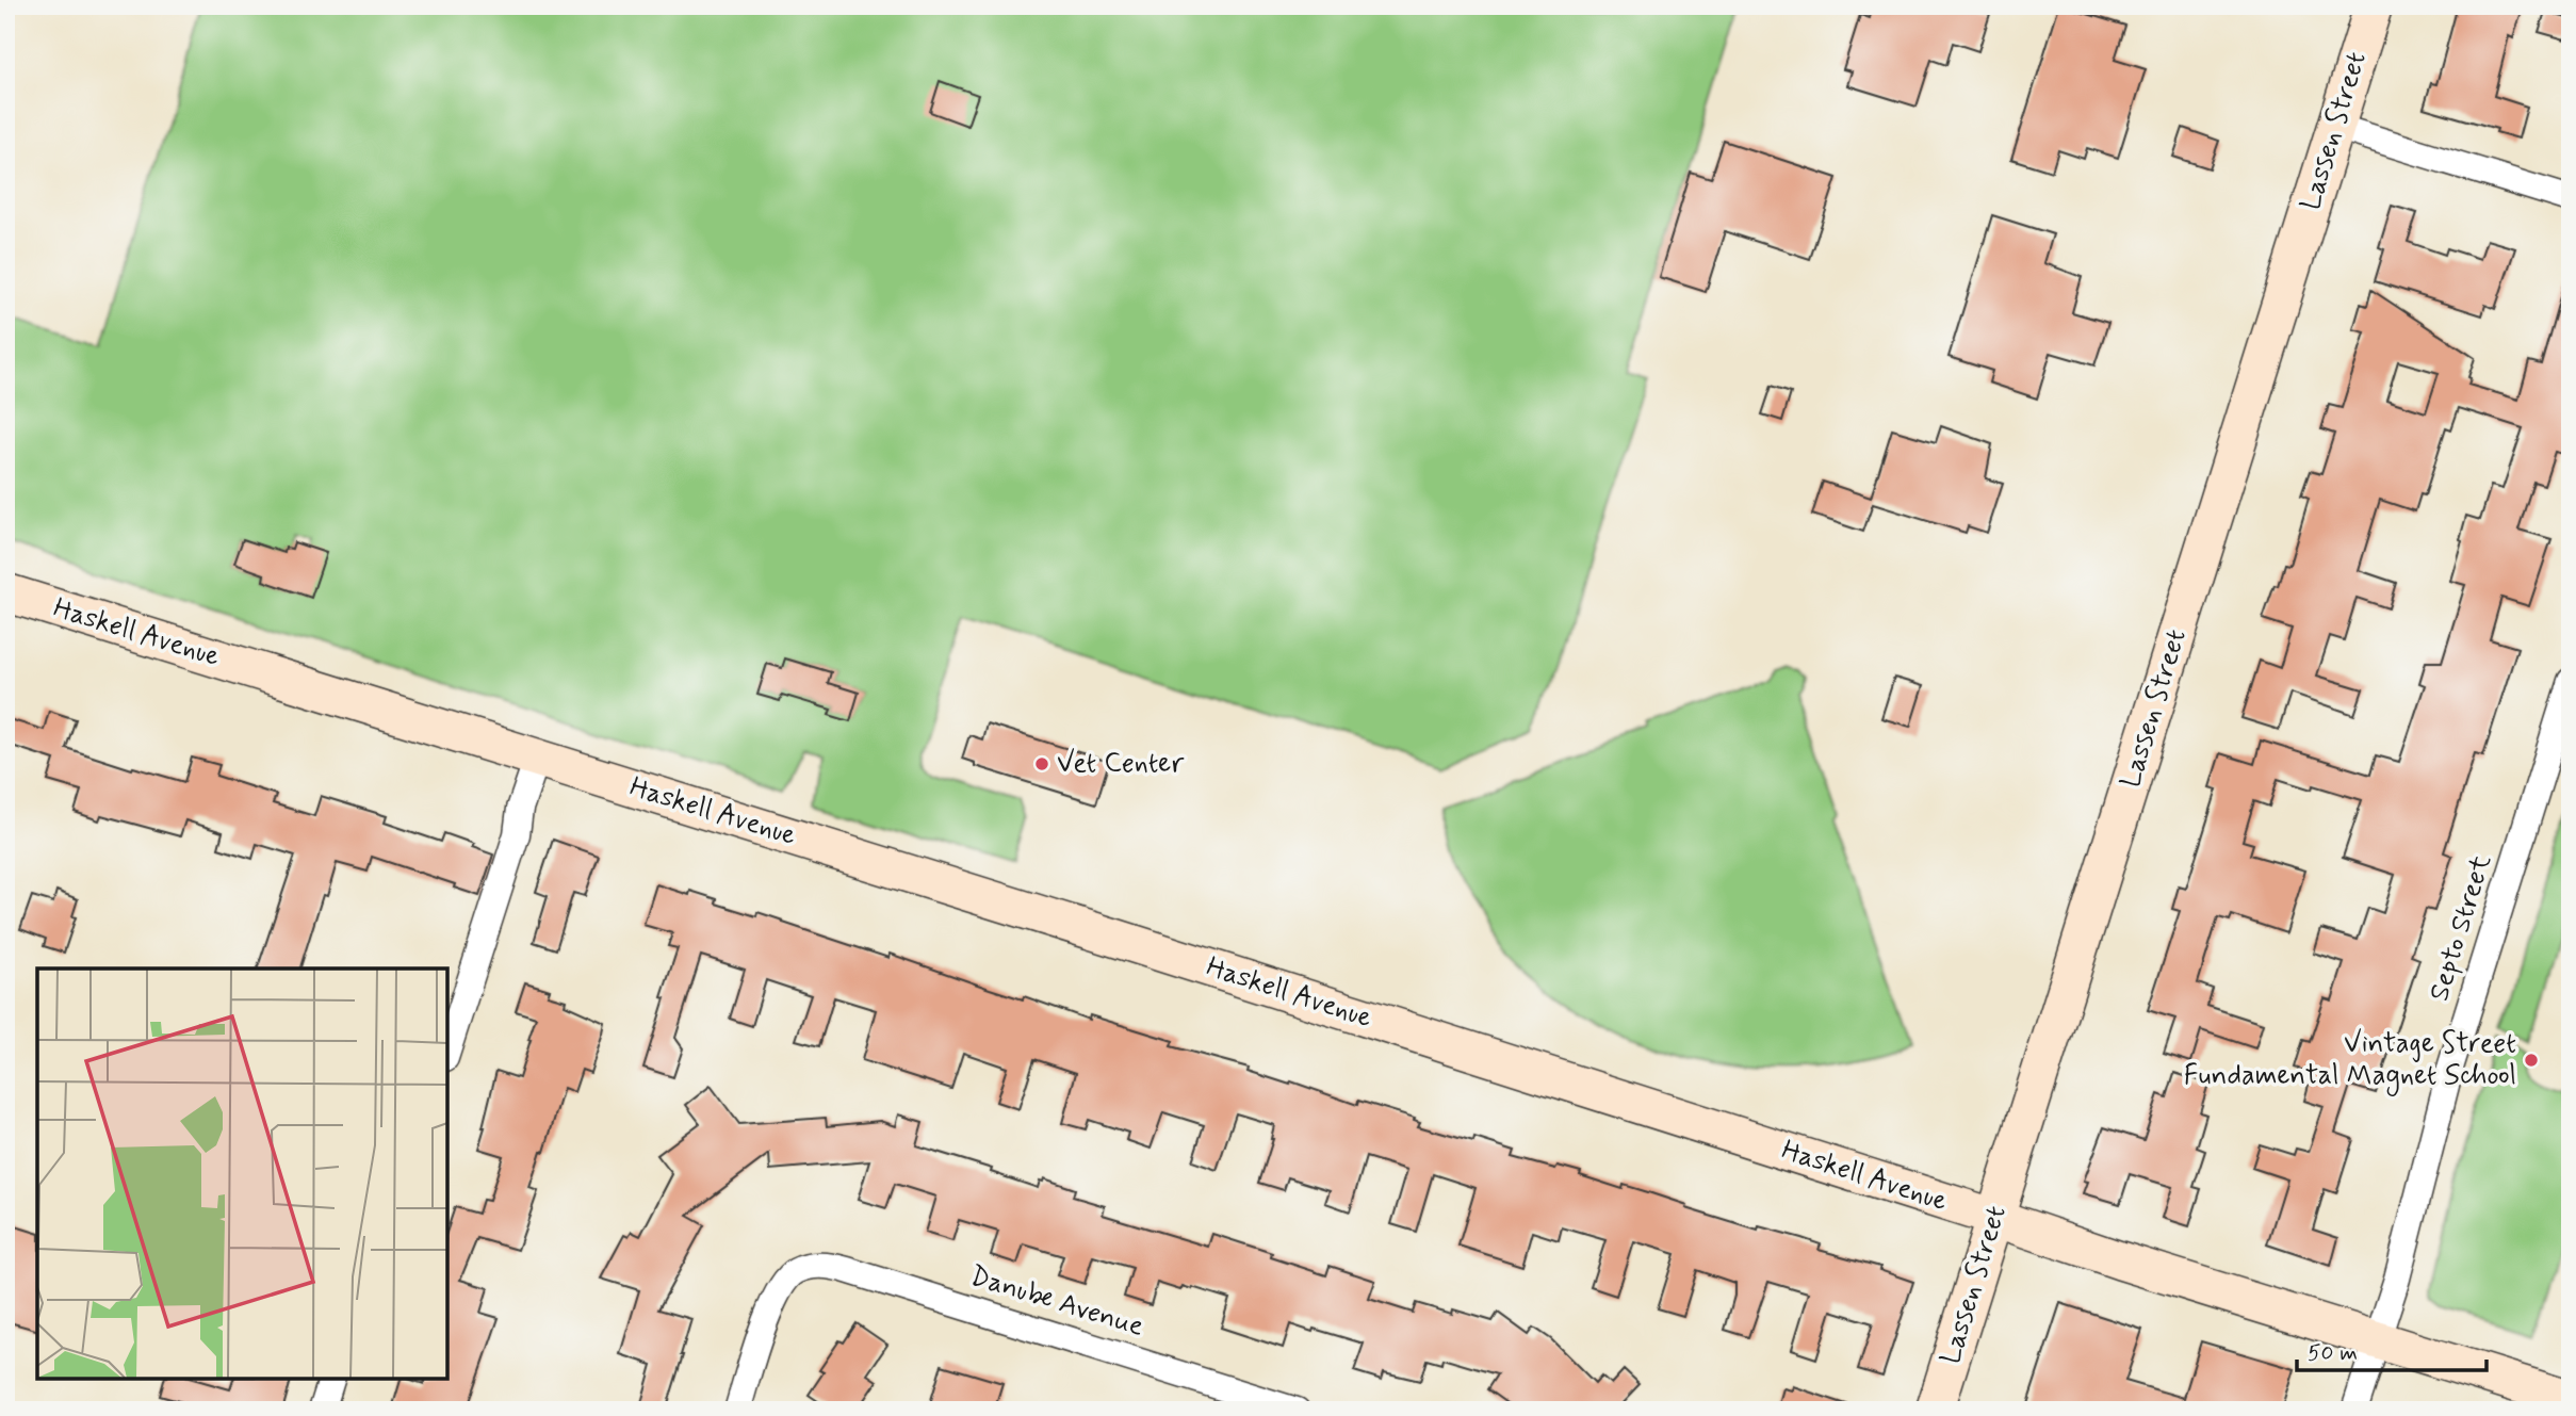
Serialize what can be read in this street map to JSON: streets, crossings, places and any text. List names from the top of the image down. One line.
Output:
{"streets":{"main road":["Lassen Street","Haskell Avenue"],"street":["Septo Street","Danube Avenue"]},"crossings":[["Lassen Street","Haskell Avenue"],["Haskell Avenue","Septo Street"]],"places":["Vet Center","Vintage Street Fundamental Magnet School"],"scale_bar":"50 m"}
